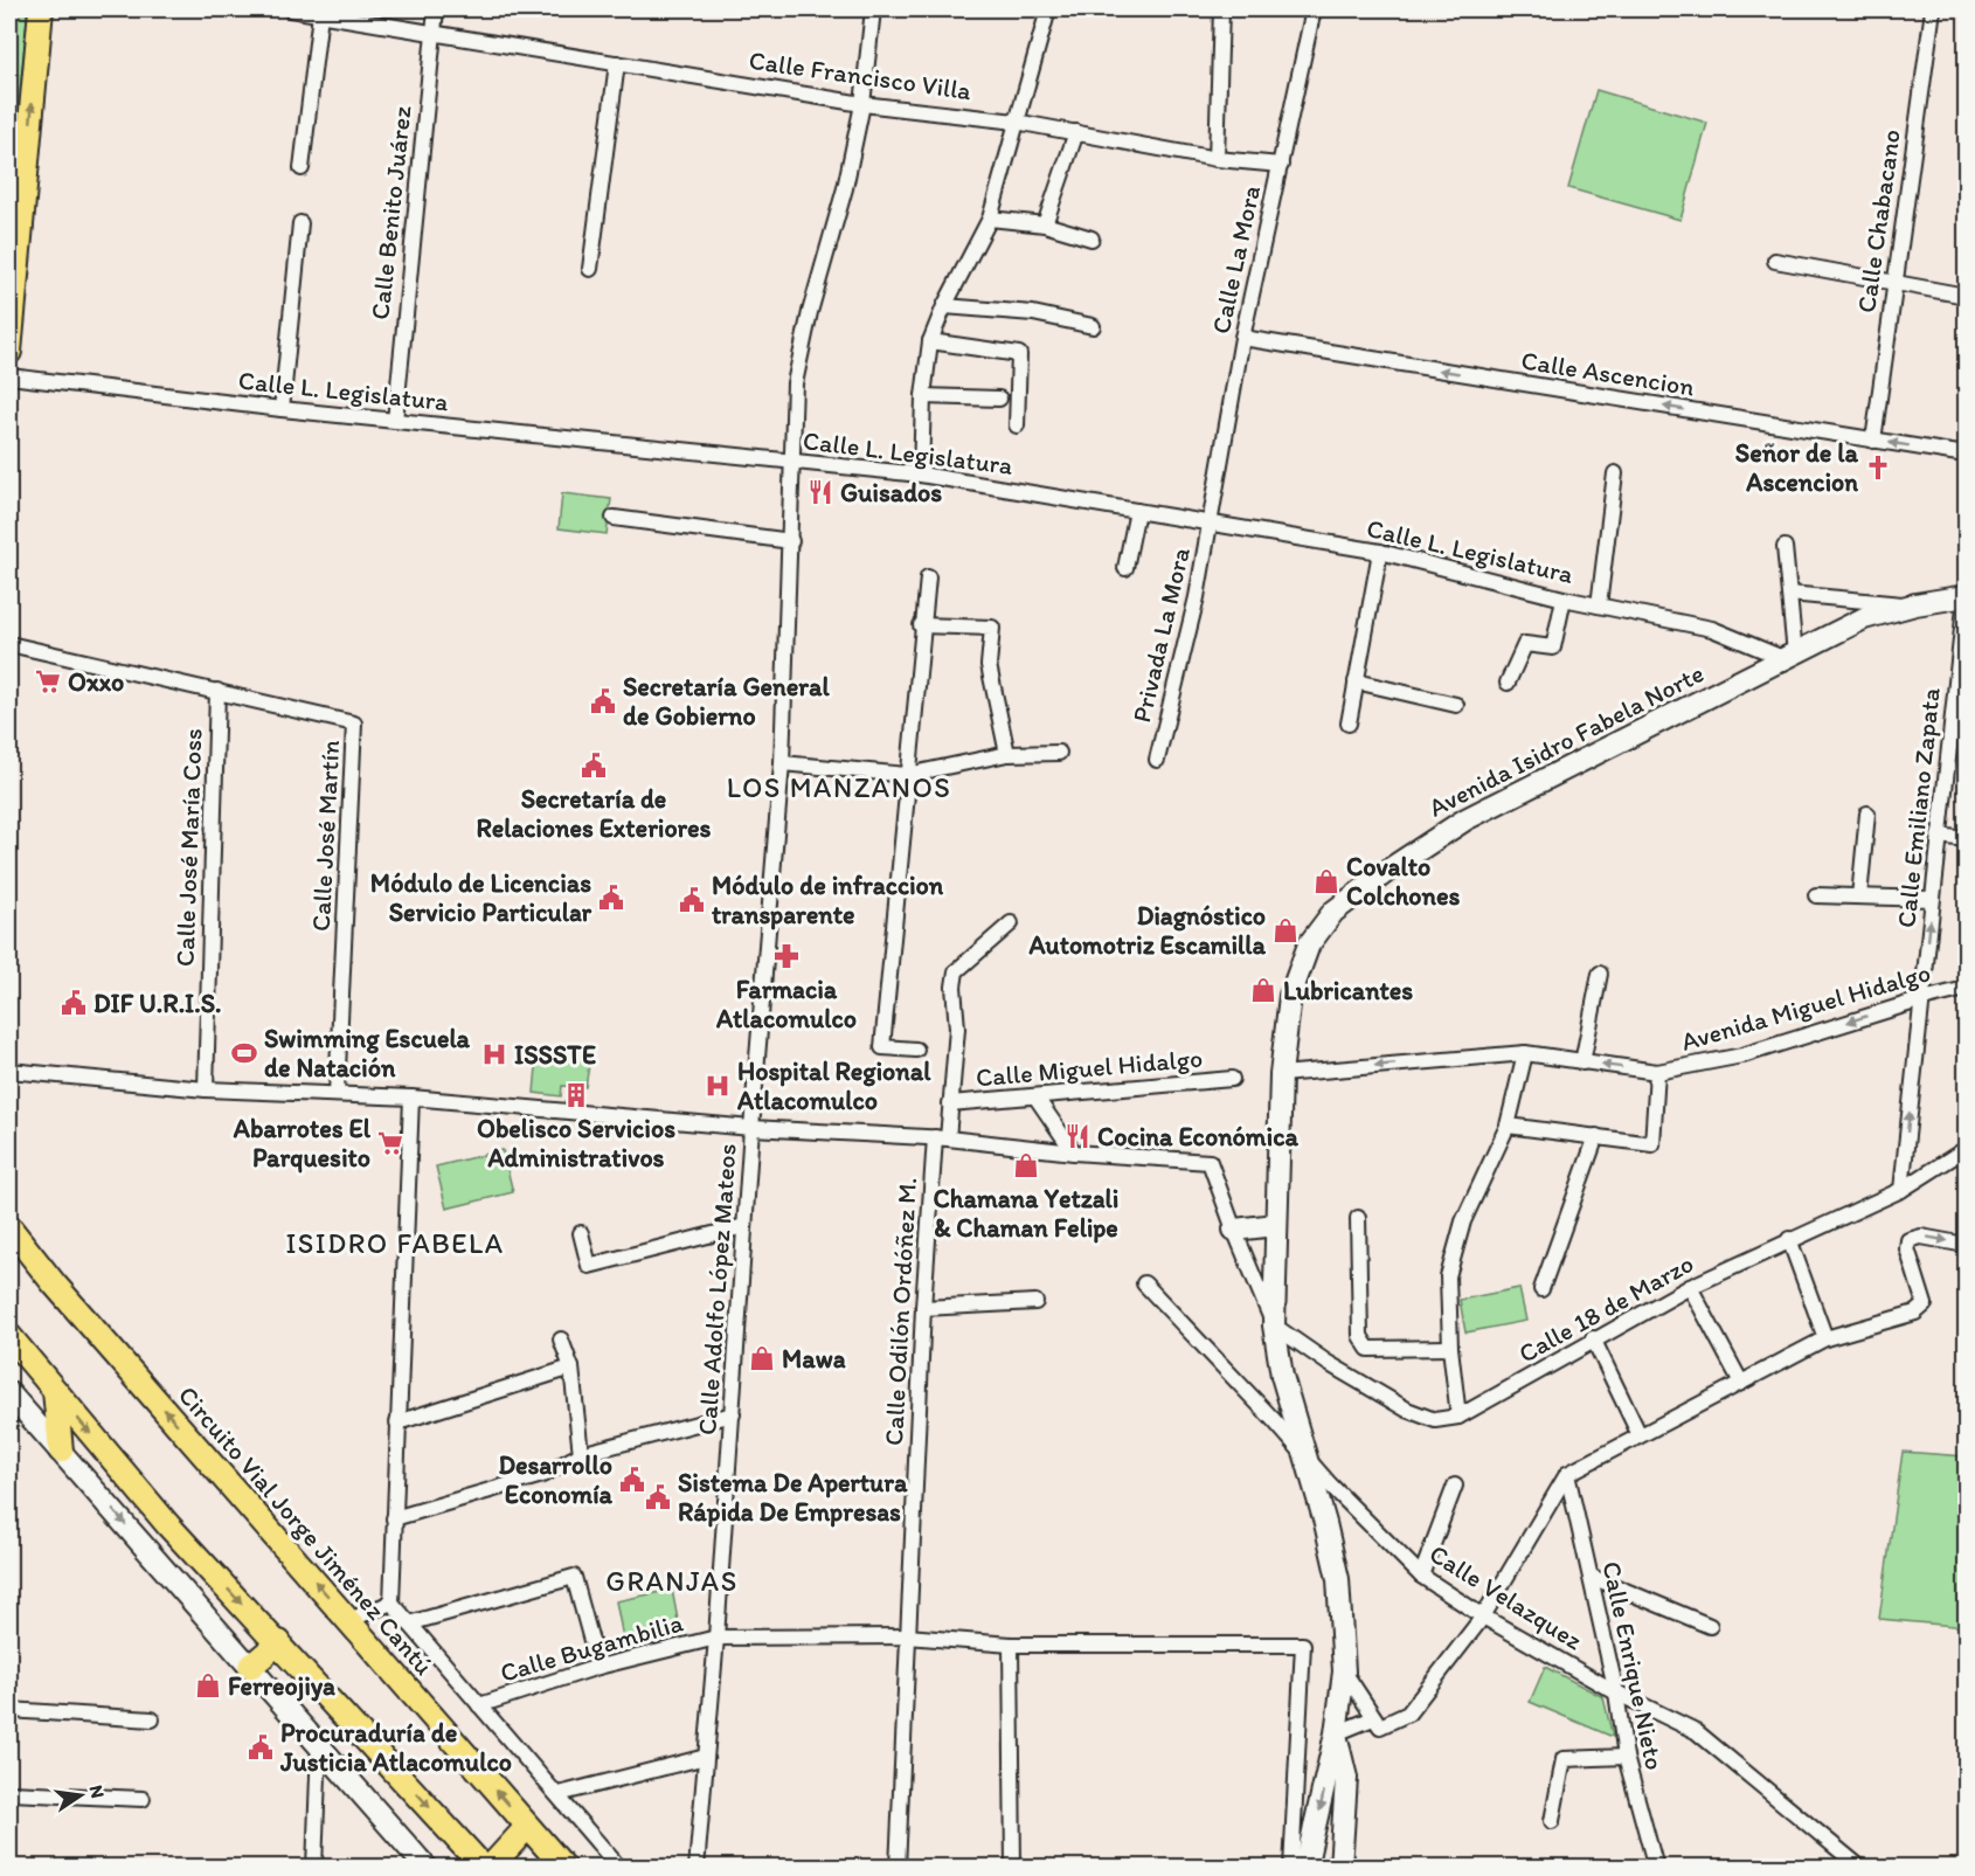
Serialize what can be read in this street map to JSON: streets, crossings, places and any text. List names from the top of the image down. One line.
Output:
{"streets":{"main road":["Avenida Isidro Fabela Norte","Circuito Vial Jorge Jiménez Cantú"],"street":["Calle Francisco Villa","Calle Benito Juárez","Calle Chabacano","Calle La Mora","Calle Ascencion","Calle L. Legislatura","Privada La Mora","Calle Emiliano Zapata","Calle José Martín","Calle José María Coss","Avenida Miguel Hidalgo","Calle Miguel Hidalgo","Calle Adolfo López Mateos","Calle 18 de Marzo","Calle Odilón Ordóñez M.","Calle Velazquez","Calle Bugambilia","Calle Enrique Nieto"]},"crossings":[["Calle Francisco Villa","Calle Benito Juárez"],["Calle Francisco Villa","Calle La Mora"],["Calle Francisco Villa","Calle Adolfo López Mateos"],["Calle Benito Juárez","Calle L. Legislatura"],["Calle Chabacano","Calle Ascencion"],["Calle La Mora","Calle Ascencion"],["Calle La Mora","Calle L. Legislatura"],["Calle La Mora","Privada La Mora"],["Calle L. Legislatura","Privada La Mora"],["Calle L. Legislatura","Avenida Isidro Fabela Norte"],["Calle L. Legislatura","Calle Adolfo López Mateos"],["Avenida Isidro Fabela Norte","Calle Emiliano Zapata"],["Avenida Isidro Fabela Norte","Avenida Miguel Hidalgo"],["Avenida Isidro Fabela Norte","Calle 18 de Marzo"],["Avenida Isidro Fabela Norte","Calle Velazquez"],["Calle Emiliano Zapata","Avenida Miguel Hidalgo"],["Calle Emiliano Zapata","Calle 18 de Marzo"],["Calle José Martín","Calle José María Coss"],["Calle Miguel Hidalgo","Calle Odilón Ordóñez M."],["Calle Adolfo López Mateos","Calle Bugambilia"],["Calle Odilón Ordóñez M.","Calle Bugambilia"],["Calle Velazquez","Calle Enrique Nieto"]],"one_way":["Calle Ascencion","Calle Emiliano Zapata","Avenida Miguel Hidalgo"],"districts":["LOS MANZANOS","ISIDRO FABELA","GRANJAS"],"places":{"church":["Señor de la Ascencion"],"restaurant":["Guisados","Cocina Económica"],"supermarket":["Oxxo","Abarrotes El Parquesito"],"public building":["Secretaría General de Gobierno","Secretaría de Relaciones Exteriores","Módulo de Licencias Servicio Particular","Módulo de infraccion transparente","DIF U.R.I.S.","Desarrollo Economía","Sistema De Apertura Rápida De Empresas","Procuraduría de Justicia Atlacomulco"],"shop":["Covalto Colchones","Diagnóstico Automotriz Escamilla","Lubricantes","Chamana Yetzali & Chaman Felipe","Mawa","Ferreojiya"],"pharmacy":["Farmacia Atlacomulco"],"sports":["Swimming Escuela de Natación"],"hospital":["ISSSTE","Hospital Regional Atlacomulco"],"building":["Obelisco Servicios Administrativos"]},"north":"right"}
